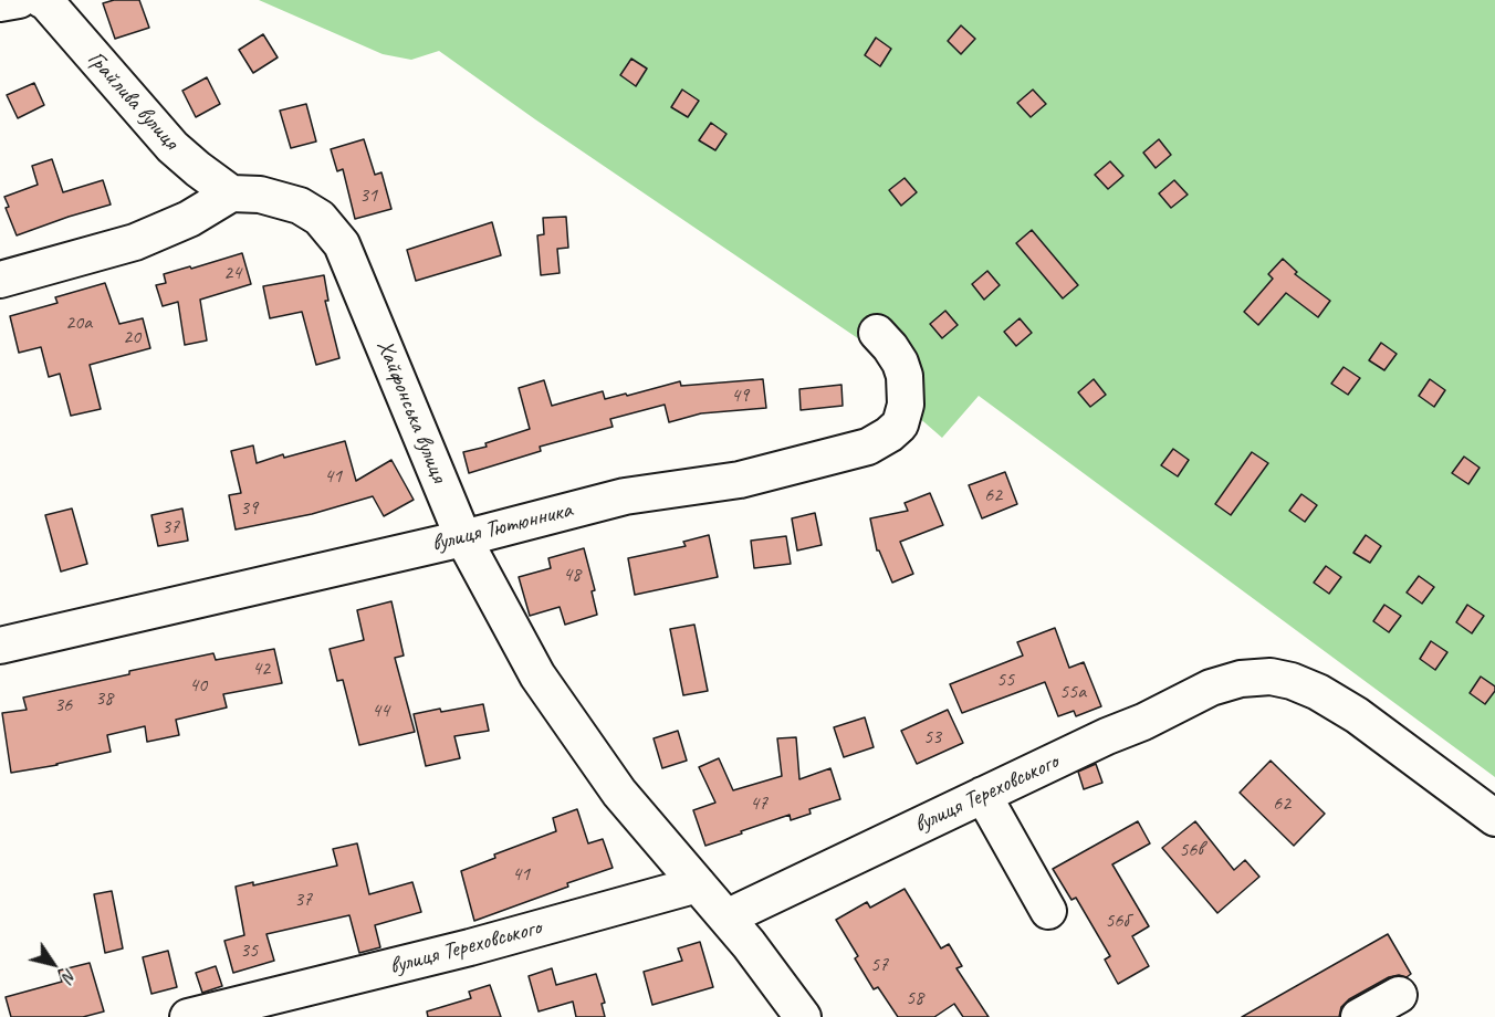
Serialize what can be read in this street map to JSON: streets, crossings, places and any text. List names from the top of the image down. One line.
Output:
{"streets":{"street":["Грайлива вулиця","Хайфонська вулиця","вулиця Тютюнника","вулиця Тереховського"]},"crossings":[["Грайлива вулиця","Хайфонська вулиця"],["Хайфонська вулиця","вулиця Тютюнника"],["Хайфонська вулиця","вулиця Тереховського"]],"house_numbers":["31","24","20а","20","49","41","62","39","37","48","42","55","40","55а","38","36","44","53","47","62","56в","41","37","56б","35","57","58"],"north":"bottom right"}
